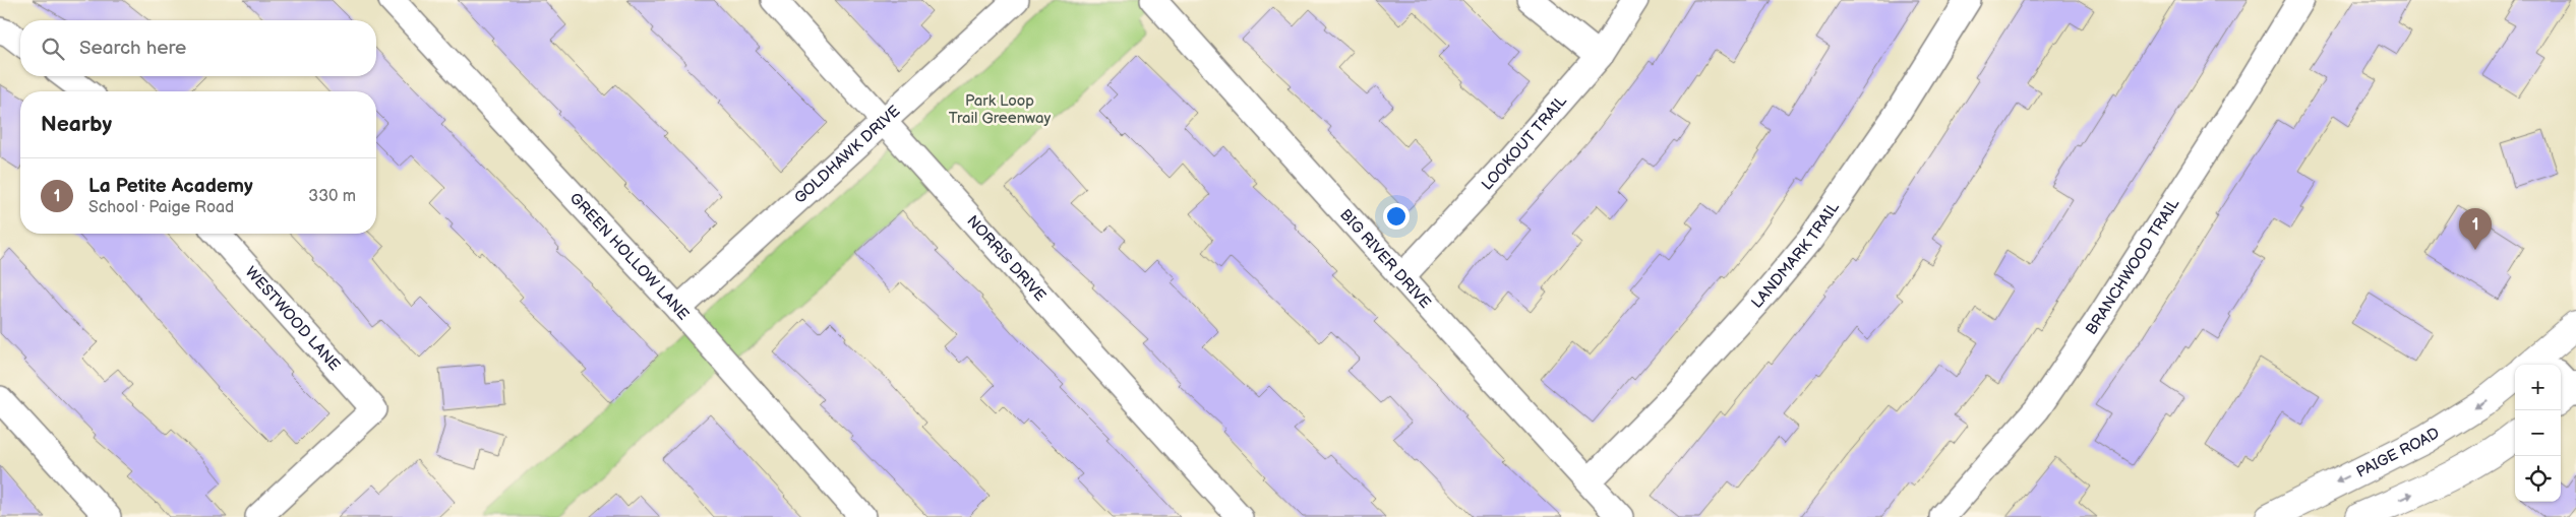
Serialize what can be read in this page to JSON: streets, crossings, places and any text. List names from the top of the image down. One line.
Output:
{"streets":{"main road":["PAIGE ROAD"],"street":["LOOKOUT TRAIL","GOLDHAWK DRIVE","LANDMARK TRAIL","GREEN HOLLOW LANE","NORRIS DRIVE","BIG RIVER DRIVE","BRANCHWOOD TRAIL","WESTWOOD LANE"]},"crossings":[["LOOKOUT TRAIL","BIG RIVER DRIVE"],["GOLDHAWK DRIVE","GREEN HOLLOW LANE"],["GOLDHAWK DRIVE","NORRIS DRIVE"],["LANDMARK TRAIL","BIG RIVER DRIVE"]],"parks":["Park Loop Trail Greenway"],"page":{"search":"Search here","heading":"Nearby","list":[{"mark":"1","name":"La Petite Academy","note":"School · Paige Road","value":"330 m"}],"pins":"1","map_buttons":["+","−"]}}
